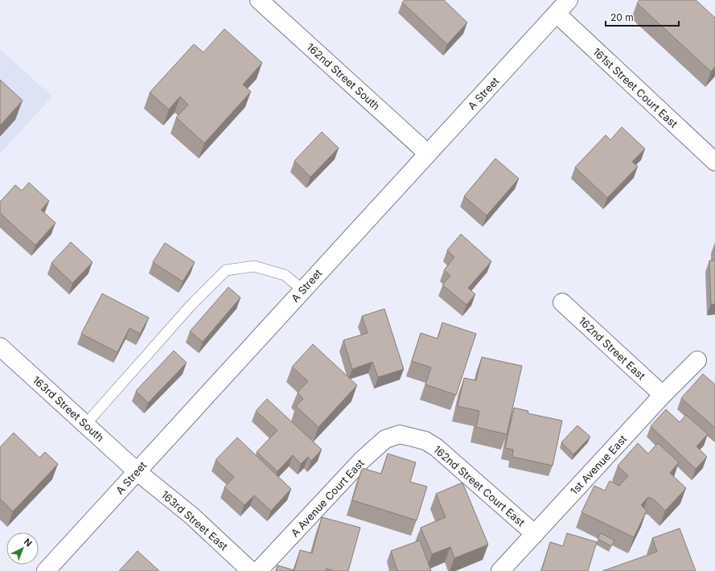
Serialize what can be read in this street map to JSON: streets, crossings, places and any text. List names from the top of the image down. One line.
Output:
{"streets":{"street":["162nd Street South","161st Street Court East","A Street","162nd Street East","163rd Street South","1st Avenue East","162nd Street Court East","A Avenue Court East","163rd Street East"]},"crossings":[["162nd Street South","A Street"],["161st Street Court East","A Street"],["A Street","163rd Street South"],["A Street","163rd Street East"],["162nd Street East","1st Avenue East"],["163rd Street South","163rd Street East"],["1st Avenue East","162nd Street Court East"],["162nd Street Court East","A Avenue Court East"]],"scale_bar":"20 m","north":"top right"}
